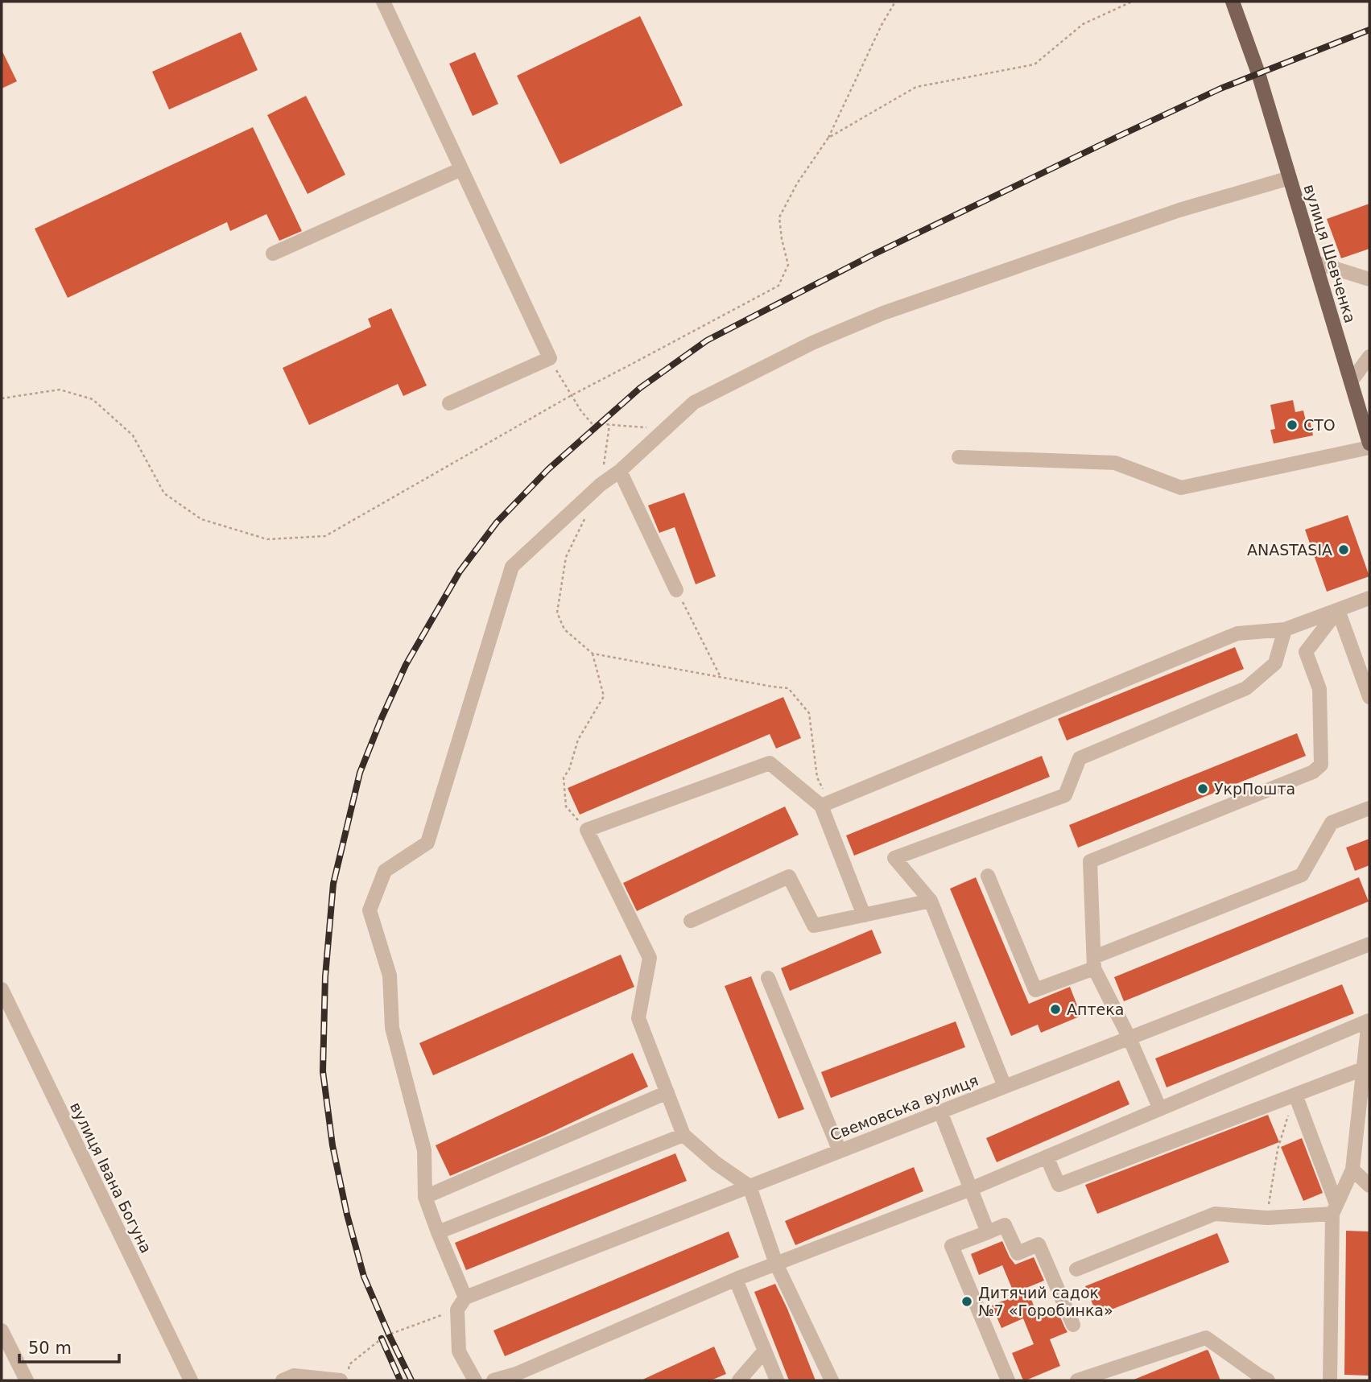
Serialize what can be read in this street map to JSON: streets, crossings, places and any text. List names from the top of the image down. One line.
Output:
{"streets":{"main road":["вулиця Шевченка"],"street":["Свемовська вулиця","вулиця Івана Богуна"]},"places":["СТО","ANASTASIA","УкрПошта","Аптека","Дитячий садок №7 «Горобинка»"],"scale_bar":"50 m"}
